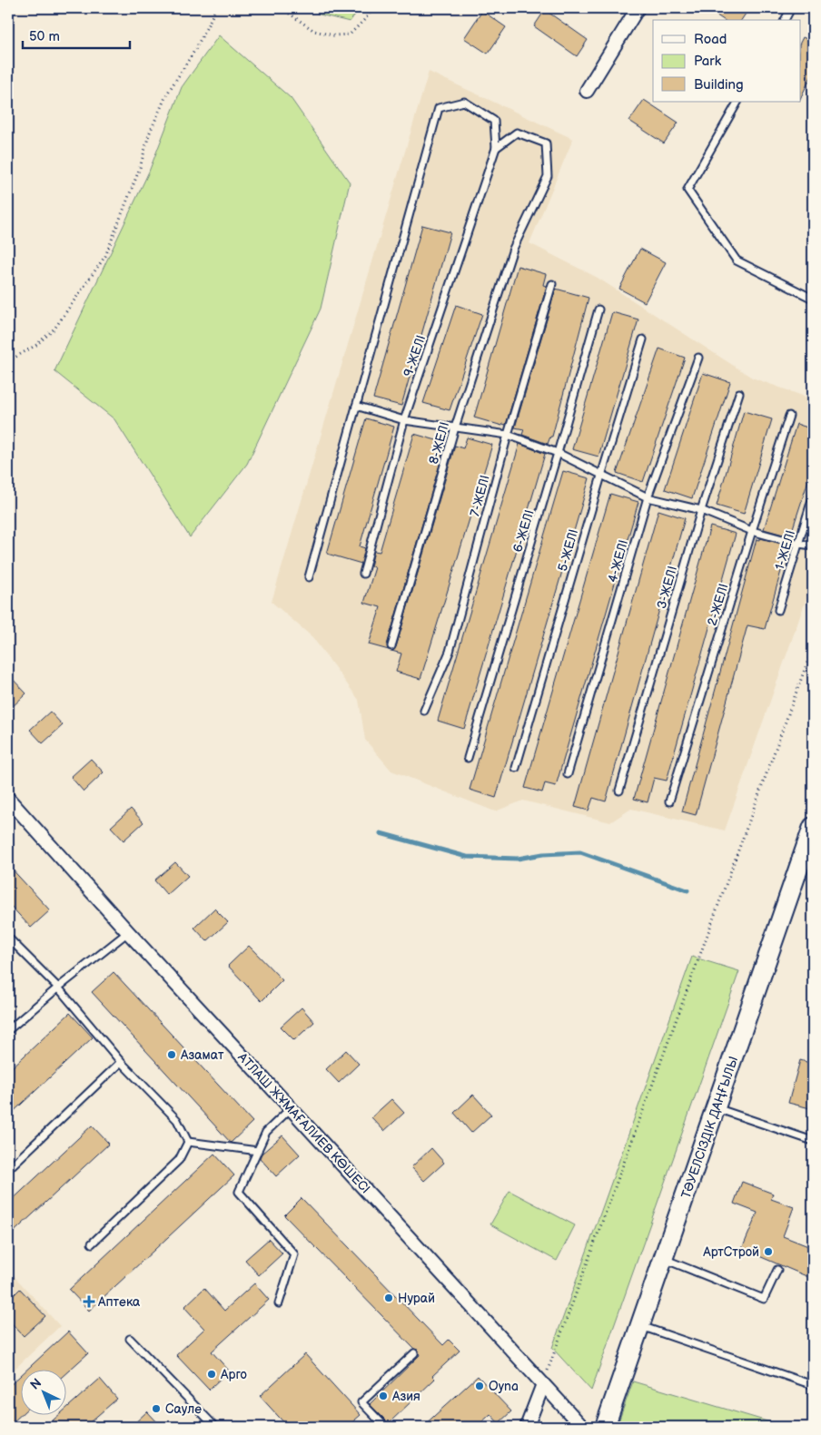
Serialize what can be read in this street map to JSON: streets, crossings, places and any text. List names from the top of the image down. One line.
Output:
{"streets":{"street":["АТЛАШ ЖҰМАҒАЛИЕВ КӨШЕСІ","ТӘУЕЛСІЗДІК ДАҢҒЫЛЫ"],"lane":["9-ЖЕЛІ","8-ЖЕЛІ","7-ЖЕЛІ","6-ЖЕЛІ","5-ЖЕЛІ","1-ЖЕЛІ","4-ЖЕЛІ","3-ЖЕЛІ","2-ЖЕЛІ"]},"crossings":[["9-ЖЕЛІ","8-ЖЕЛІ"]],"places":{"other":["Азамат","АртСтрой","Нурай","Арго","Oyna","Азия","Сауле"],"health":["Аптека"]},"legend":["Road","Park","Building"],"scale_bar":"50 m","north":"top left"}
